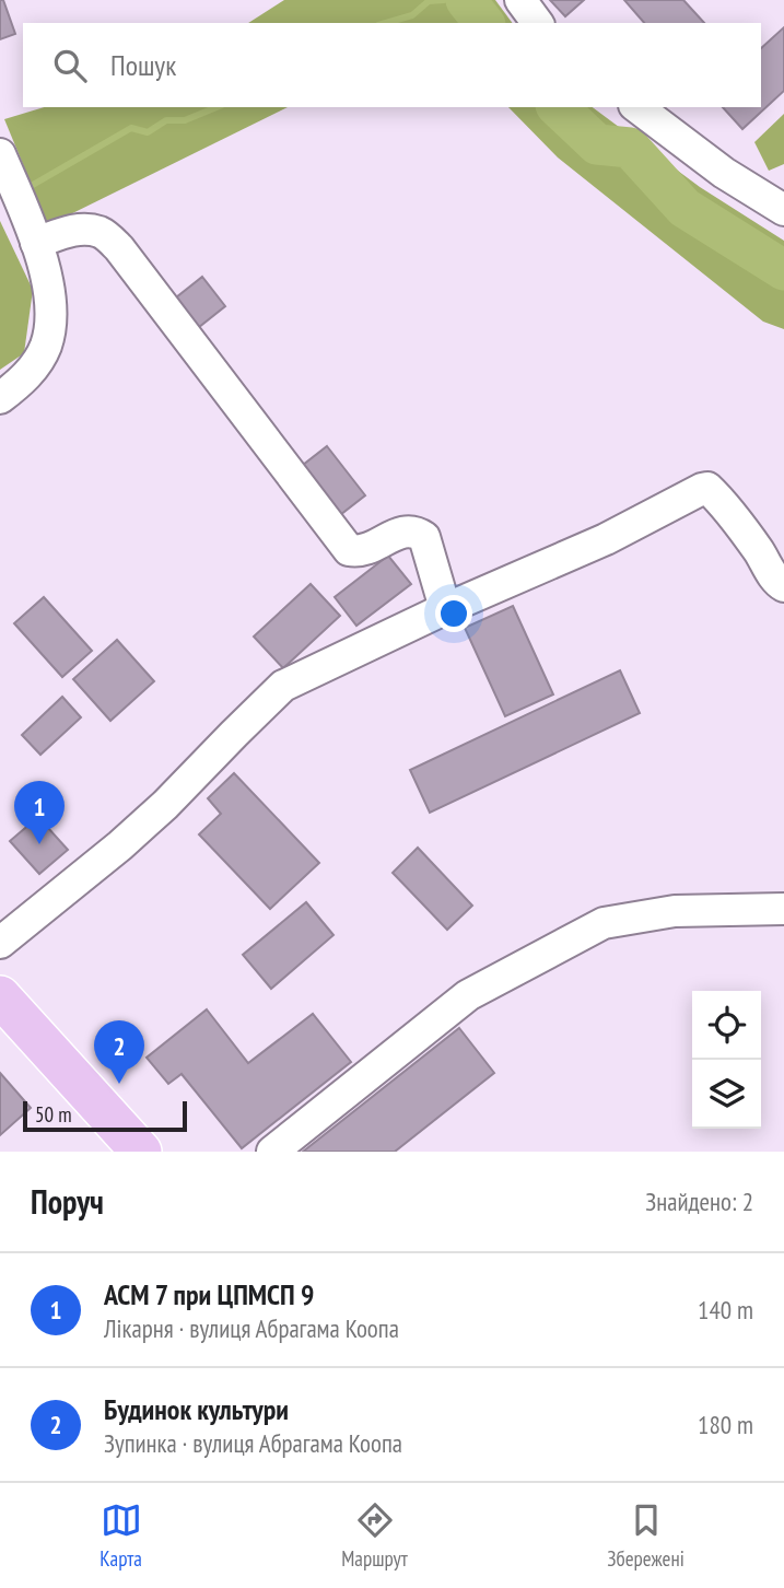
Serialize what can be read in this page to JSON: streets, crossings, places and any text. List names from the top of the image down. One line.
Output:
{"scale_bar":"50 m","page":{"search":"Пошук","pins":["1","2"],"scale":"50 m","heading":["Поруч","Знайдено: 2"],"list":[{"mark":"1","name":"АСМ 7 при ЦПМСП 9","note":"Лікарня · вулиця Абрагама Коопа","value":"140 m"},{"mark":"2","name":"Будинок культури","note":"Зупинка · вулиця Абрагама Коопа","value":"180 m"}],"nav":["Карта","Маршрут","Збережені"]}}
